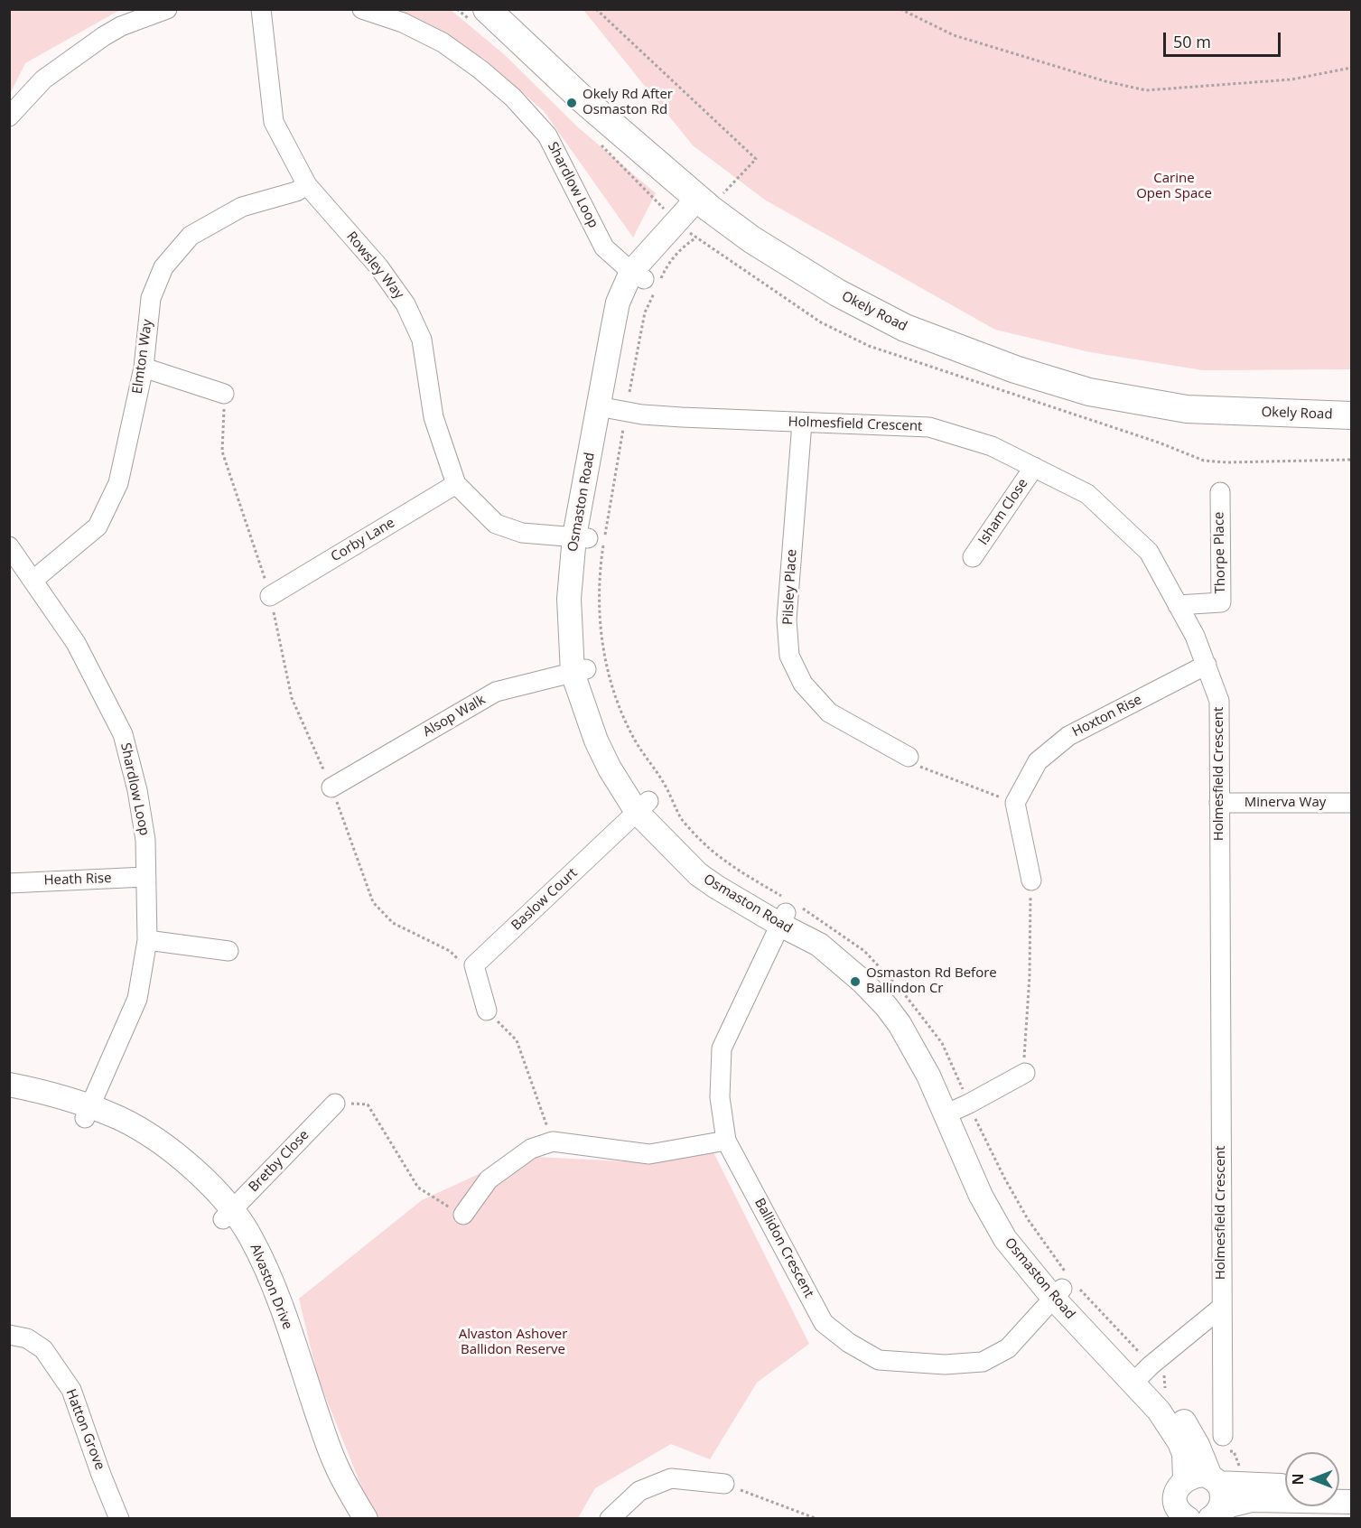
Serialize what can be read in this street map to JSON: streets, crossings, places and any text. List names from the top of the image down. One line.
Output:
{"streets":{"main road":["Okely Road"],"street":["Shardlow Loop","Rowsley Way","Elmton Way","Holmesfield Crescent","Osmaston Road","Isham Close","Corby Lane","Thorpe Place","Pilsley Place","Alsop Walk","Hoxton Rise","Minerva Way","Heath Rise","Baslow Court","Bretby Close","Ballidon Crescent","Alvaston Drive","Hatton Grove"]},"crossings":[["Shardlow Loop","Elmton Way"],["Shardlow Loop","Osmaston Road"],["Shardlow Loop","Heath Rise"],["Shardlow Loop","Alvaston Drive"],["Rowsley Way","Elmton Way"],["Rowsley Way","Osmaston Road"],["Rowsley Way","Corby Lane"],["Okely Road","Osmaston Road"],["Holmesfield Crescent","Osmaston Road"],["Holmesfield Crescent","Isham Close"],["Holmesfield Crescent","Thorpe Place"],["Holmesfield Crescent","Pilsley Place"],["Holmesfield Crescent","Hoxton Rise"],["Holmesfield Crescent","Minerva Way"],["Osmaston Road","Alsop Walk"],["Osmaston Road","Baslow Court"],["Osmaston Road","Ballidon Crescent"],["Bretby Close","Alvaston Drive"]],"parks":["Carine Open Space","Alvaston Ashover Ballidon Reserve"],"places":["Okely Rd After Osmaston Rd","Osmaston Rd Before Ballindon Cr"],"scale_bar":"50 m","north":"left"}
